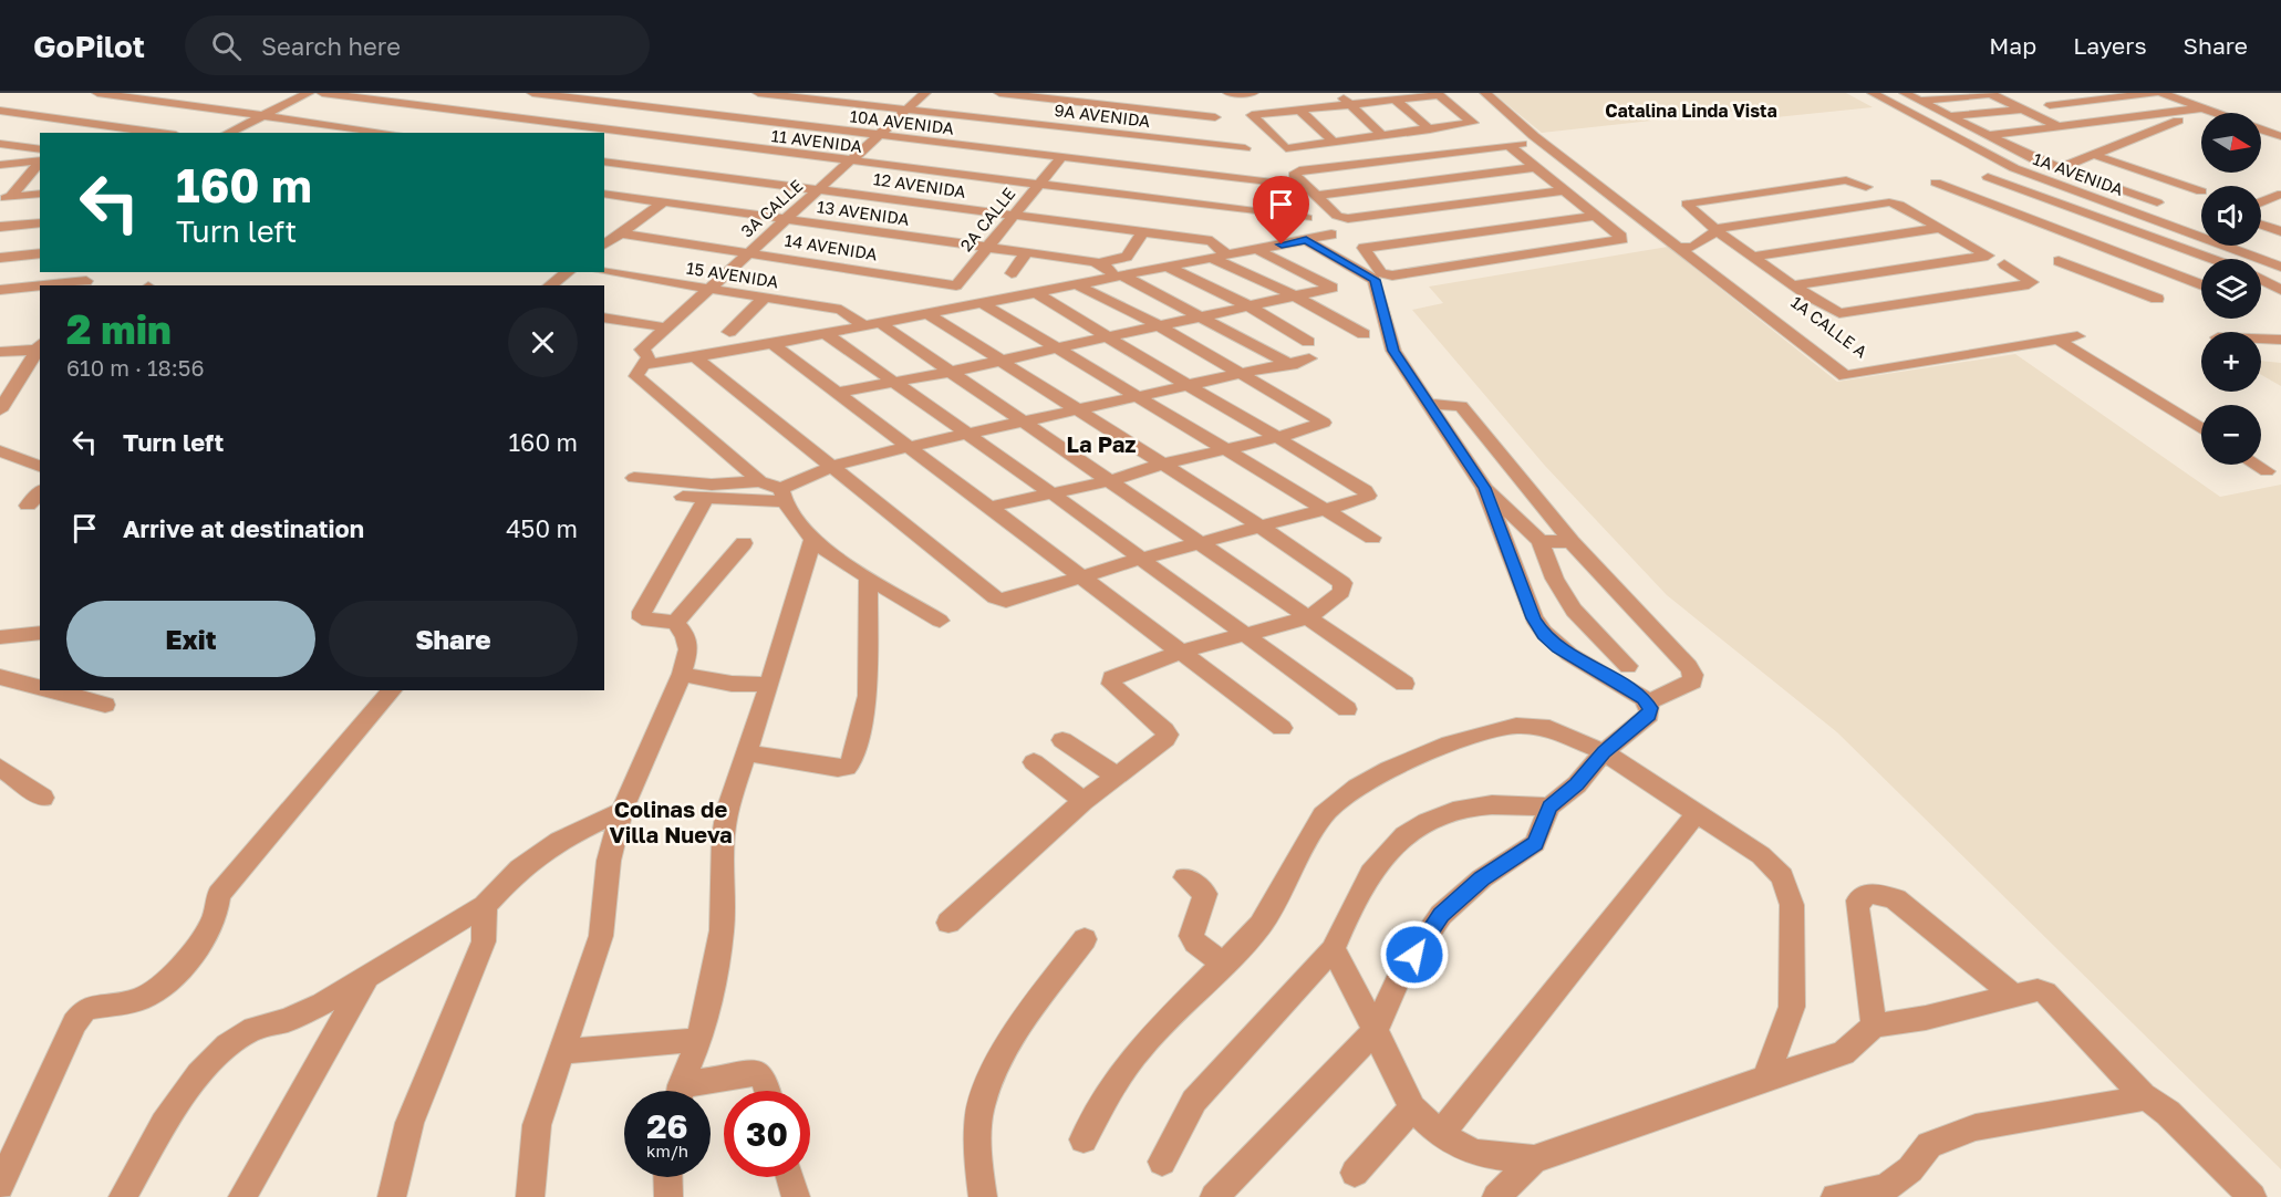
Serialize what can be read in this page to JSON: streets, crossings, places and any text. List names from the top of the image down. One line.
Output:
{"streets":{"street":["9A AVENIDA","10A AVENIDA","11 AVENIDA","1A AVENIDA","12 AVENIDA","3A CALLE","13 AVENIDA","2A CALLE","14 AVENIDA","15 AVENIDA","1A CALLE A"]},"crossings":[["9A AVENIDA","3A CALLE"],["10A AVENIDA","3A CALLE"],["10A AVENIDA","2A CALLE"],["11 AVENIDA","3A CALLE"],["11 AVENIDA","2A CALLE"],["12 AVENIDA","3A CALLE"],["12 AVENIDA","2A CALLE"],["3A CALLE","13 AVENIDA"],["3A CALLE","14 AVENIDA"],["3A CALLE","15 AVENIDA"],["13 AVENIDA","2A CALLE"],["2A CALLE","14 AVENIDA"]],"districts":["Catalina Linda Vista","La Paz","Colinas de Villa Nueva"],"north":"right","page":{"header":"GoPilot","search":"Search here","nav":["Map","Layers","Share"],"map_buttons":["+","−"],"turn":["160 m","Turn left"],"heading":["2 min","610 m · 18:56"],"list":[{"name":"Turn left","value":"160 m"},{"name":"Arrive at destination","value":"450 m"}],"buttons":["Exit","Share"],"speed":"26 km/h","limit":"30"}}
